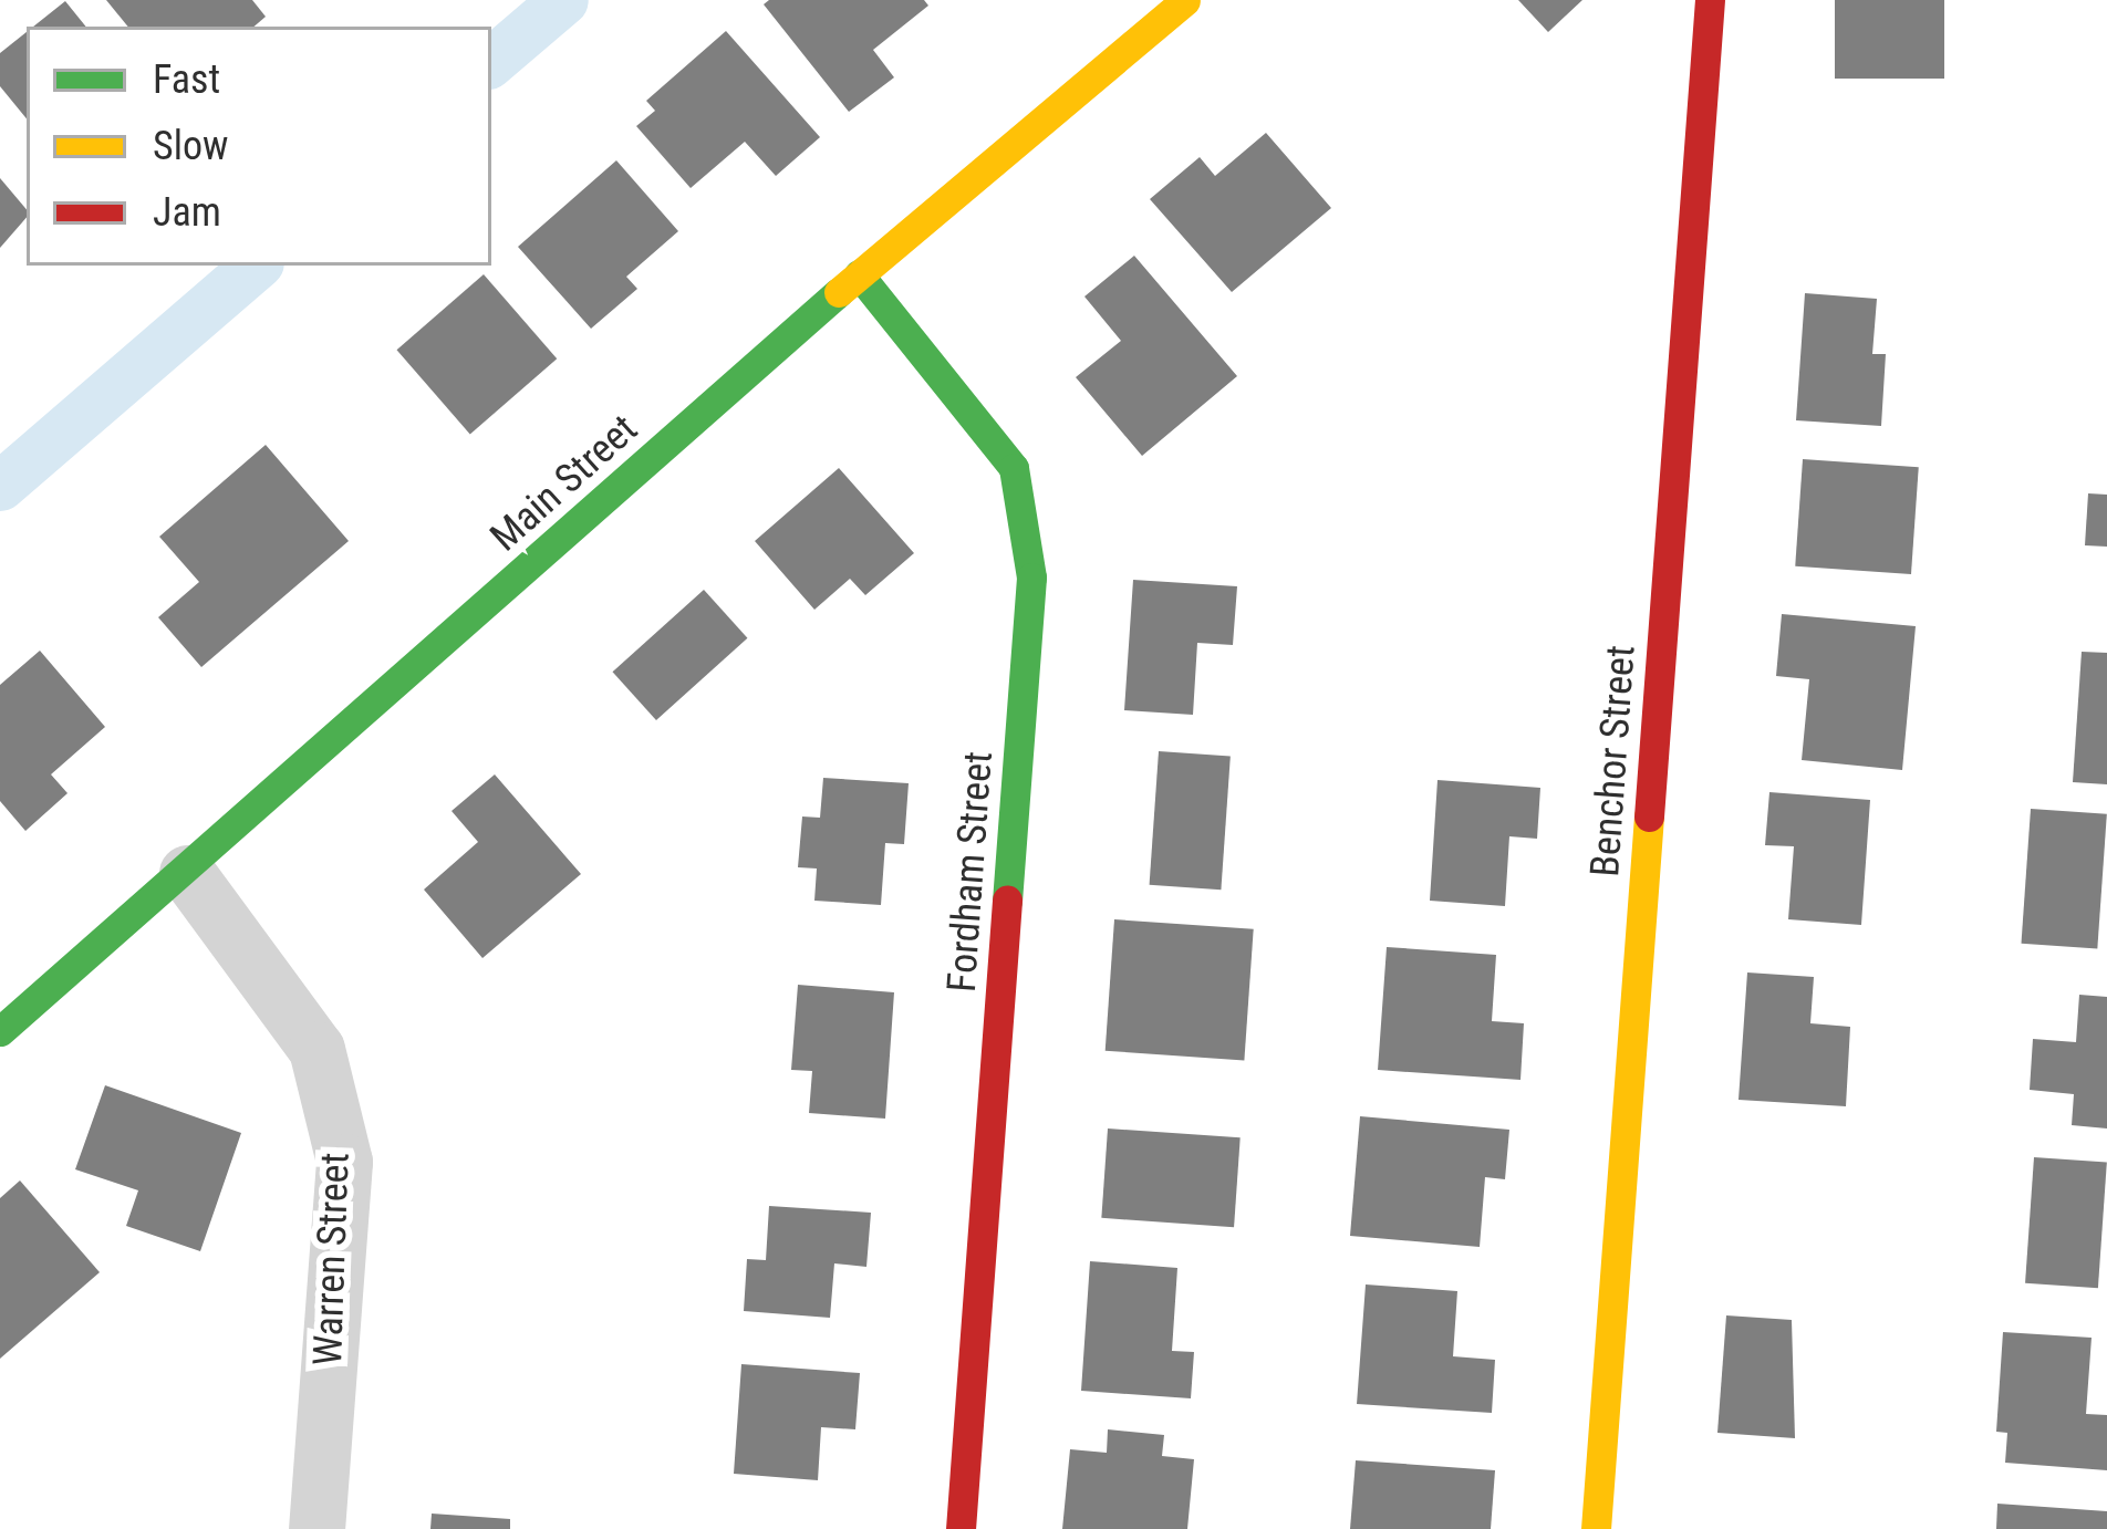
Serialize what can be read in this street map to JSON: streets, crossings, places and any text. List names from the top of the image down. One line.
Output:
{"streets":{"street":["Main Street","Benchor Street","Fordham Street","Warren Street"]},"crossings":[["Main Street","Fordham Street"],["Main Street","Warren Street"]],"legend":["Fast","Slow","Jam"]}
